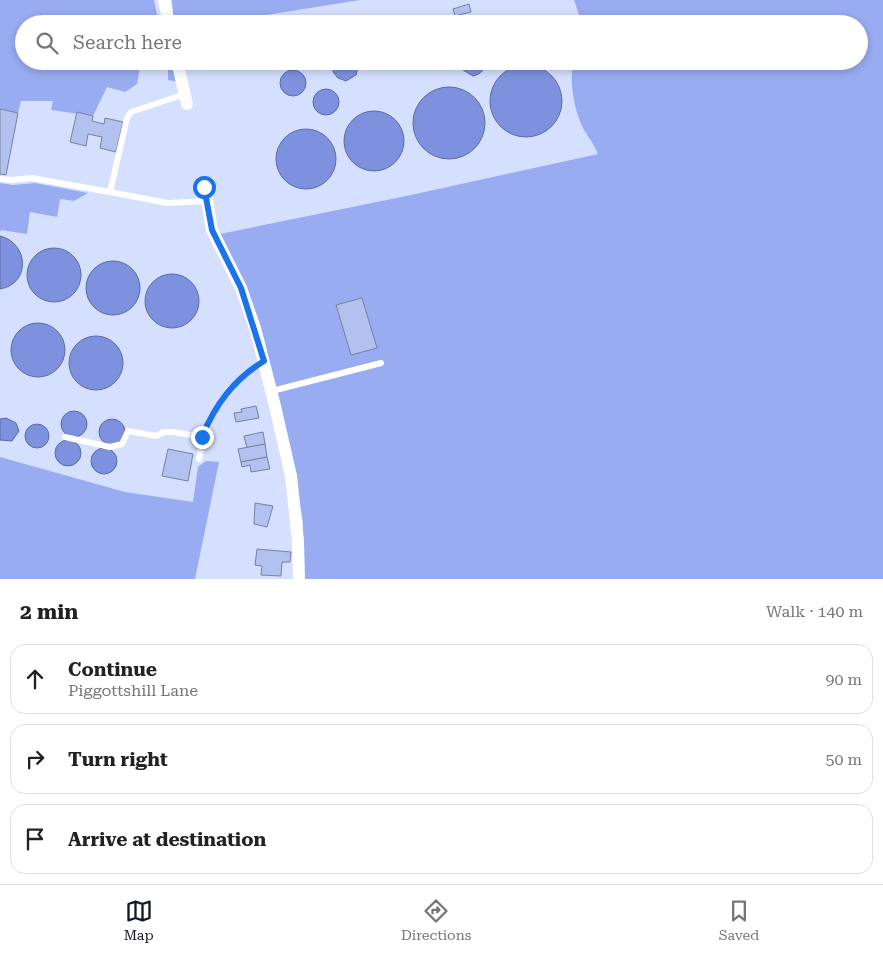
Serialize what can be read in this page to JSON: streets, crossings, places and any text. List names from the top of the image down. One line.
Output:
{"page":{"search":"Search here","heading":["2 min","Walk · 140 m"],"list":[["Continue","Piggottshill Lane","90 m"],["Turn right","50 m"],"Arrive at destination"],"nav":["Map","Directions","Saved"]}}
